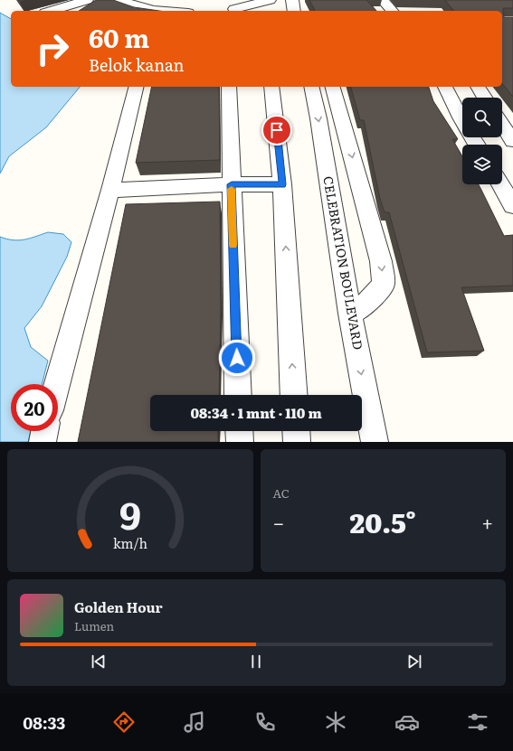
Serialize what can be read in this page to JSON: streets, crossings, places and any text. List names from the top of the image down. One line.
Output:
{"streets":{"street":["CELEBRATION BOULEVARD"]},"page":{"turn":["60 m","Belok kanan"],"limit":"20","trip":"08:34 · 1 mnt · 110 m","tile":"AC","heat":["−","20.5°","+"],"song":["Golden Hour","Lumen"],"tabs":"08:33","gauge":["9","km/h"]}}
